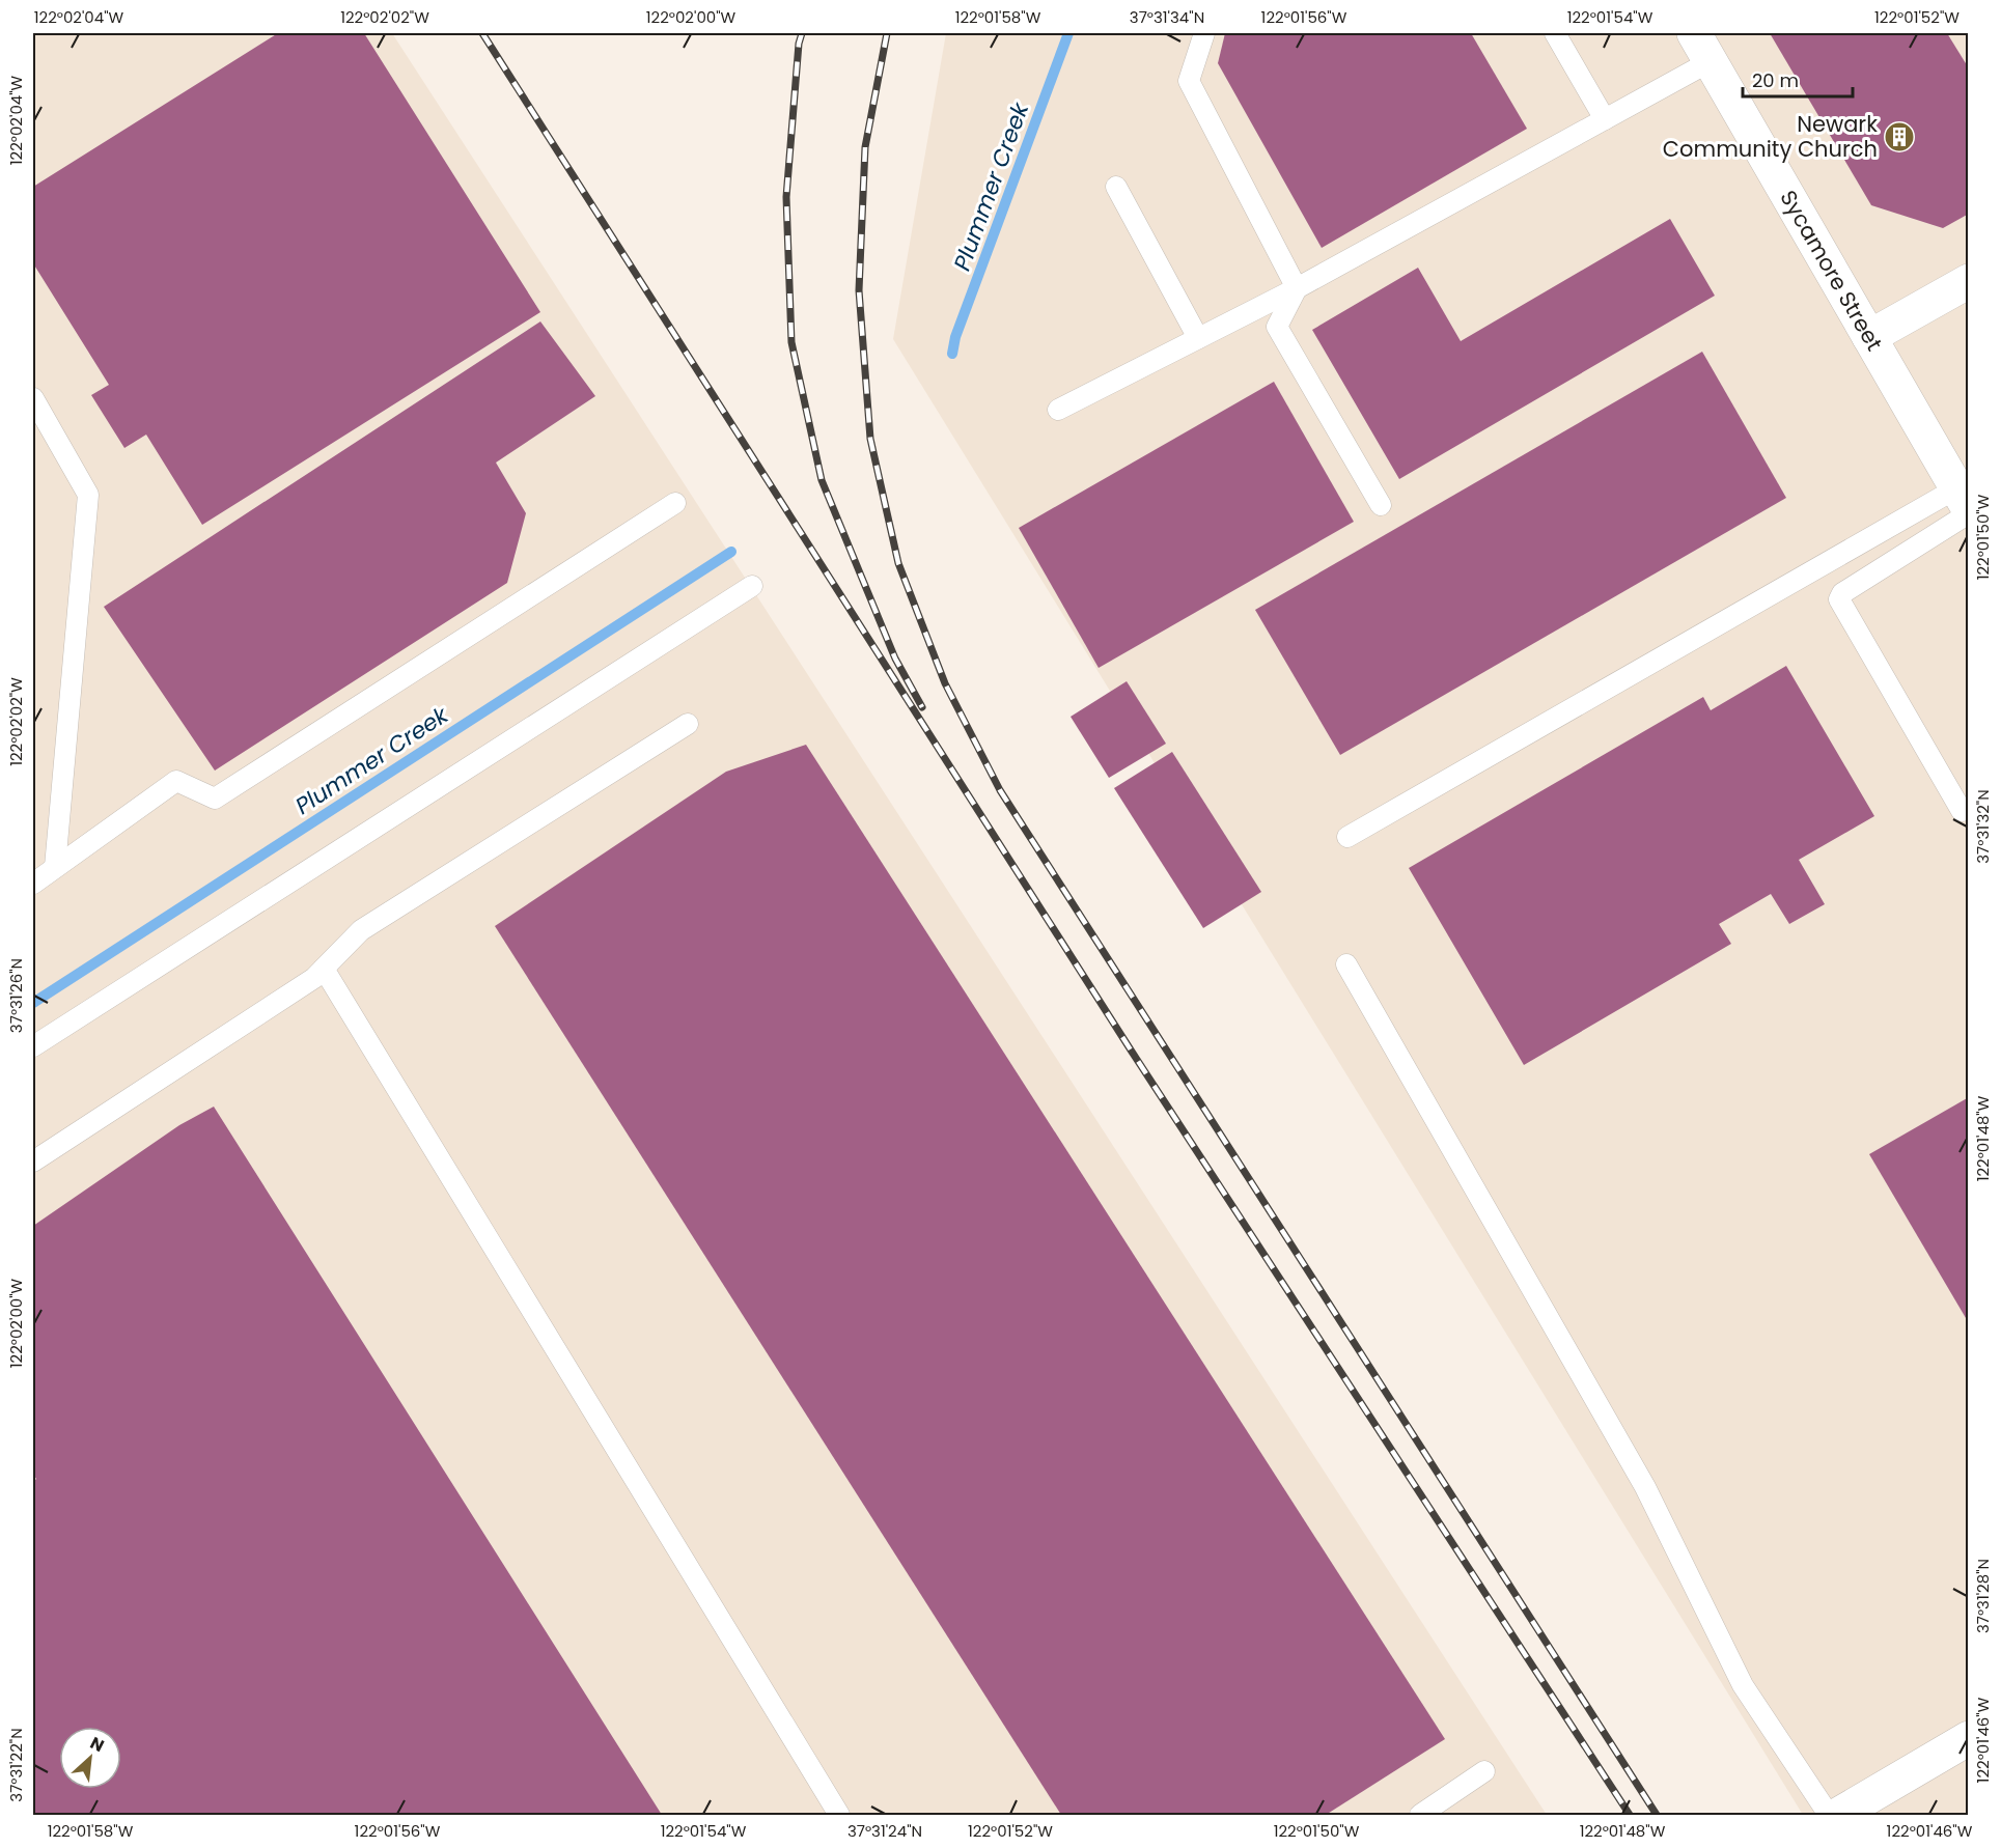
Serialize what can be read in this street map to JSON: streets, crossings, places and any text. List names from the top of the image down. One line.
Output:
{"streets":{"street":["Sycamore Street"]},"water":["Plummer Creek"],"places":{"building":["Newark Community Church"]},"scale_bar":"20 m","north":"top right","coordinates":["122°02'04\"W","122°02'02\"W","122°02'00\"W","122°01'58\"W","37°31'34\"N","122°01'56\"W","122°01'54\"W","122°01'52\"W","122°01'50\"W","37°31'32\"N","37°31'26\"N","122°01'48\"W","37°31'28\"N","122°01'46\"W","37°31'22\"N","37°31'24\"N"]}
